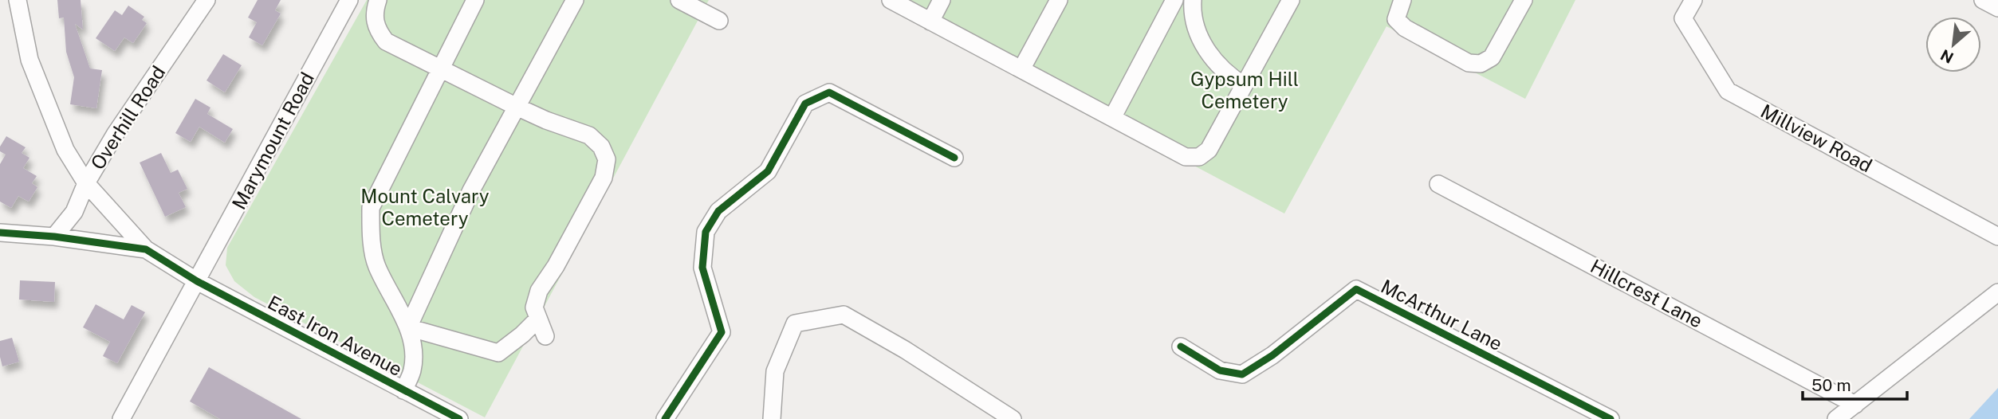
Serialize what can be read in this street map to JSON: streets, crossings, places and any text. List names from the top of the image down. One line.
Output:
{"streets":{"street":["Overhill Road","Millview Road","Marymount Road","Hillcrest Lane","McArthur Lane","East Iron Avenue"]},"crossings":[["Marymount Road","East Iron Avenue"]],"parks":["Gypsum Hill Cemetery","Mount Calvary Cemetery"],"scale_bar":"50 m","north":"bottom left"}
